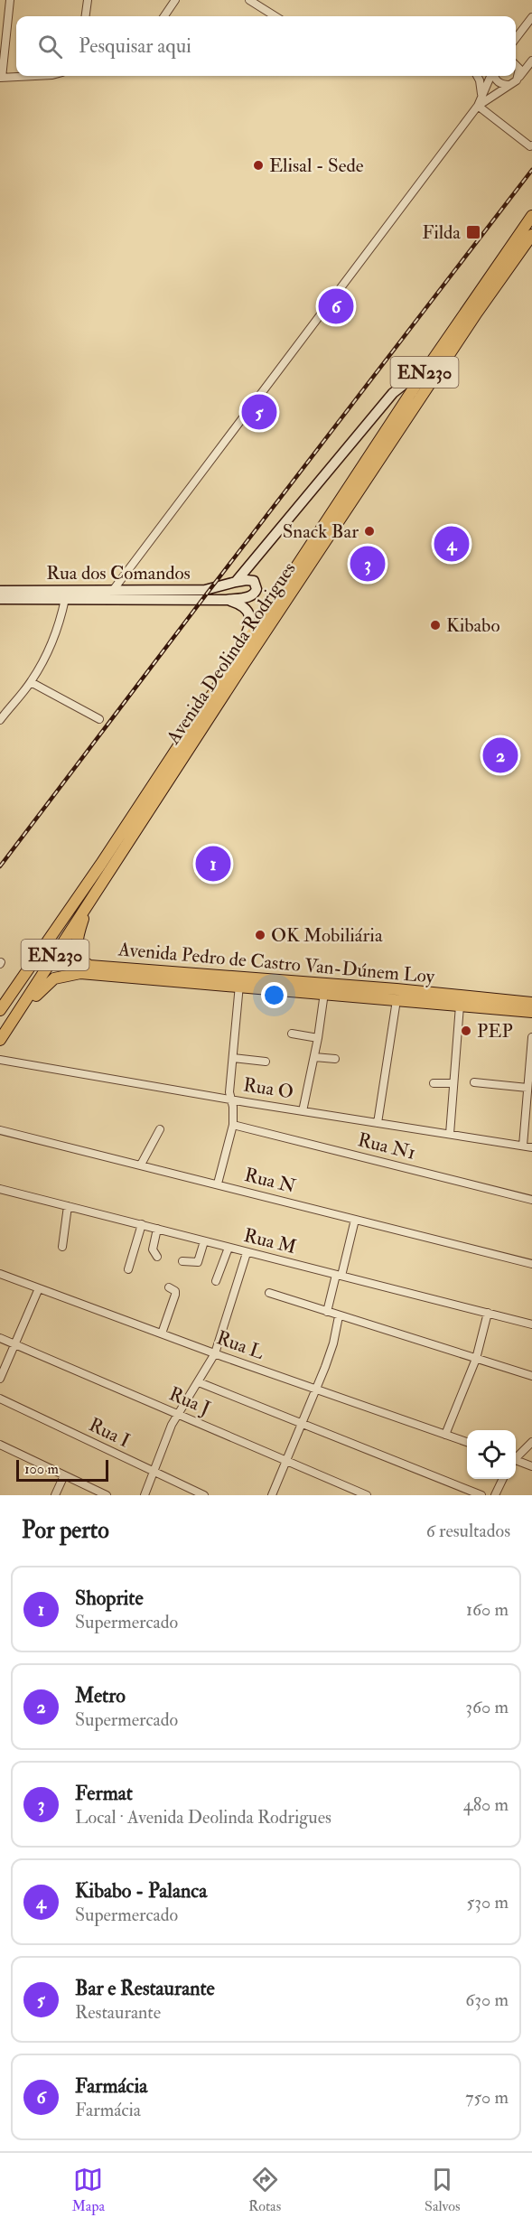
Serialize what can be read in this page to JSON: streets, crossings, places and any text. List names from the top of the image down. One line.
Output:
{"streets":{"highway":["EN230","Avenida Deolinda Rodrigues","Avenida Pedro de Castro Van-Dúnem Loy"],"main road":["Rua dos Comandos"],"street":["Rua O","Rua N1","Rua N","Rua M","Rua L","Rua J","Rua I"]},"crossings":[["Avenida Deolinda Rodrigues","Avenida Pedro de Castro Van-Dúnem Loy"]],"places":{"other":["Elisal - Sede","Snack Bar","Kibabo","OK Mobiliária","PEP"],"transit":["Filda"]},"scale_bar":"100 m","page":{"search":"Pesquisar aqui","pins":["6","5","4","3","2","1"],"scale":"100 m","heading":["Por perto","6 resultados"],"list":[{"mark":"1","name":"Shoprite","note":"Supermercado","value":"160 m"},{"mark":"2","name":"Metro","note":"Supermercado","value":"360 m"},{"mark":"3","name":"Fermat","note":"Local · Avenida Deolinda Rodrigues","value":"480 m"},{"mark":"4","name":"Kibabo - Palanca","note":"Supermercado","value":"530 m"},{"mark":"5","name":"Bar e Restaurante","note":"Restaurante","value":"630 m"},{"mark":"6","name":"Farmácia","note":"Farmácia","value":"750 m"}],"nav":["Mapa","Rotas","Salvos"]}}
